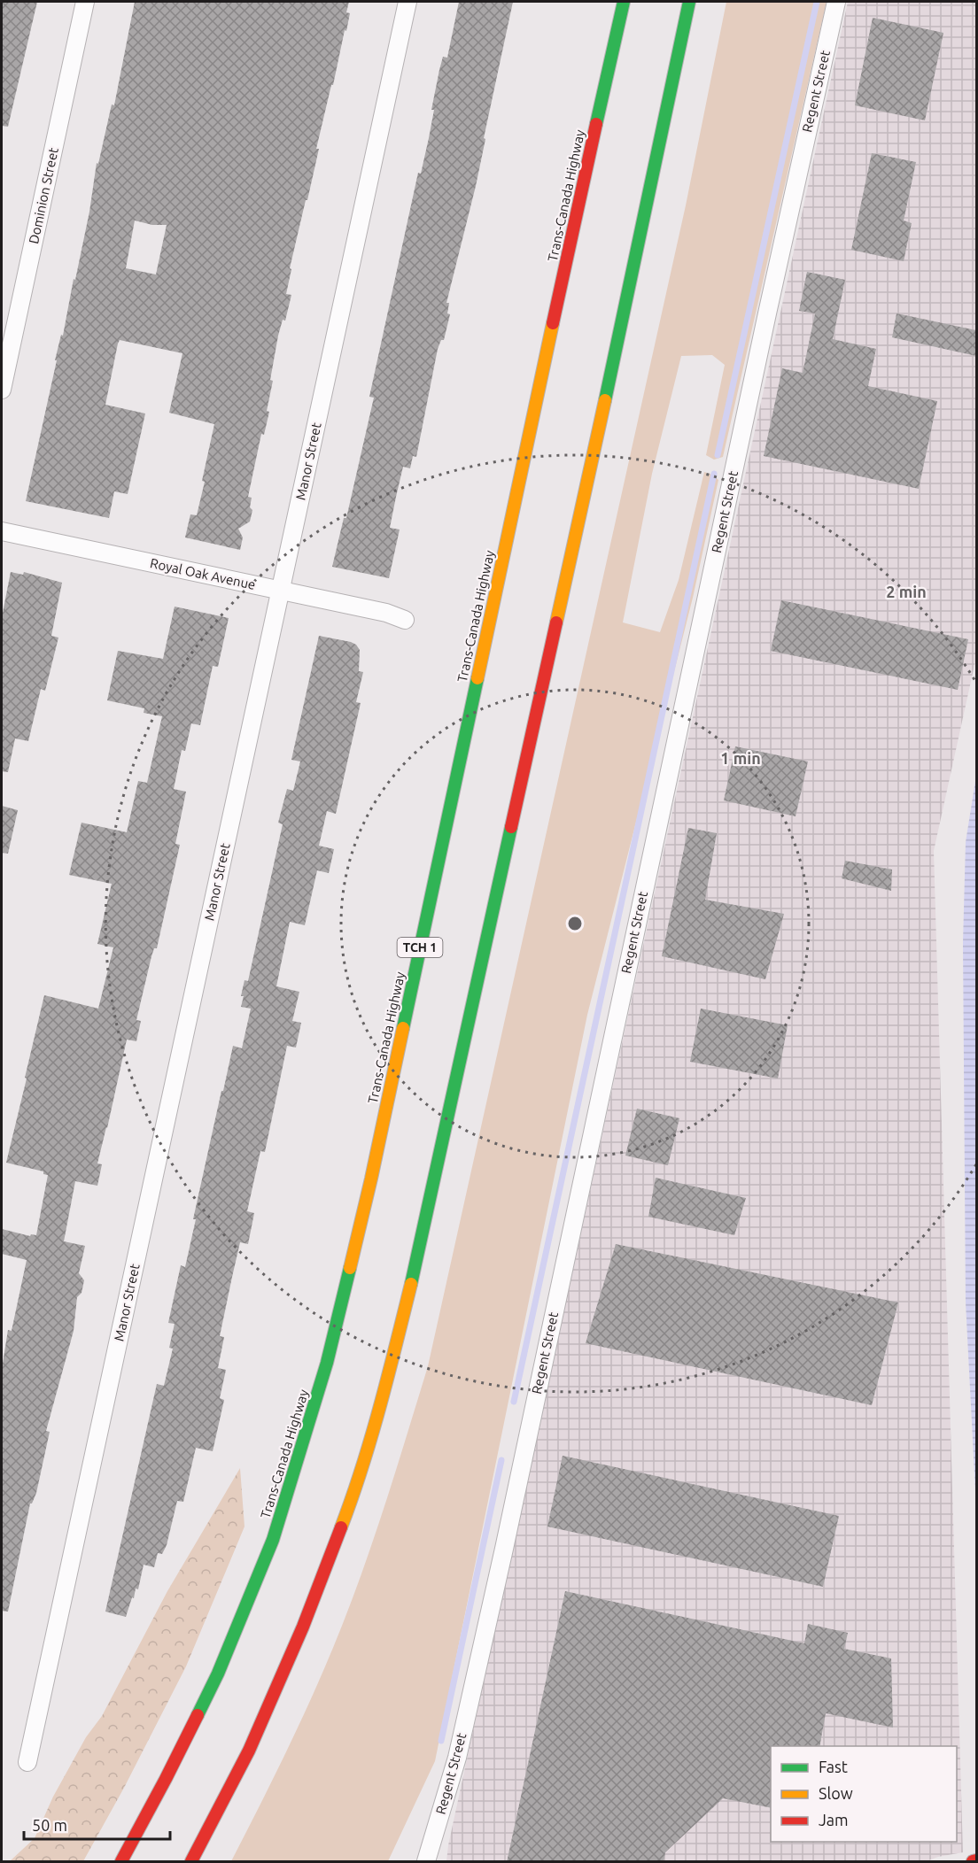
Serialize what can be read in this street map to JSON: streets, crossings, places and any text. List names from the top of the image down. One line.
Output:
{"streets":{"highway":["Trans-Canada Highway","TCH 1"],"street":["Regent Street","Dominion Street","Manor Street","Royal Oak Avenue"]},"crossings":[["Manor Street","Royal Oak Avenue"]],"legend":["Fast","Slow","Jam"],"scale_bar":"50 m","rings":["2 min","1 min"]}
